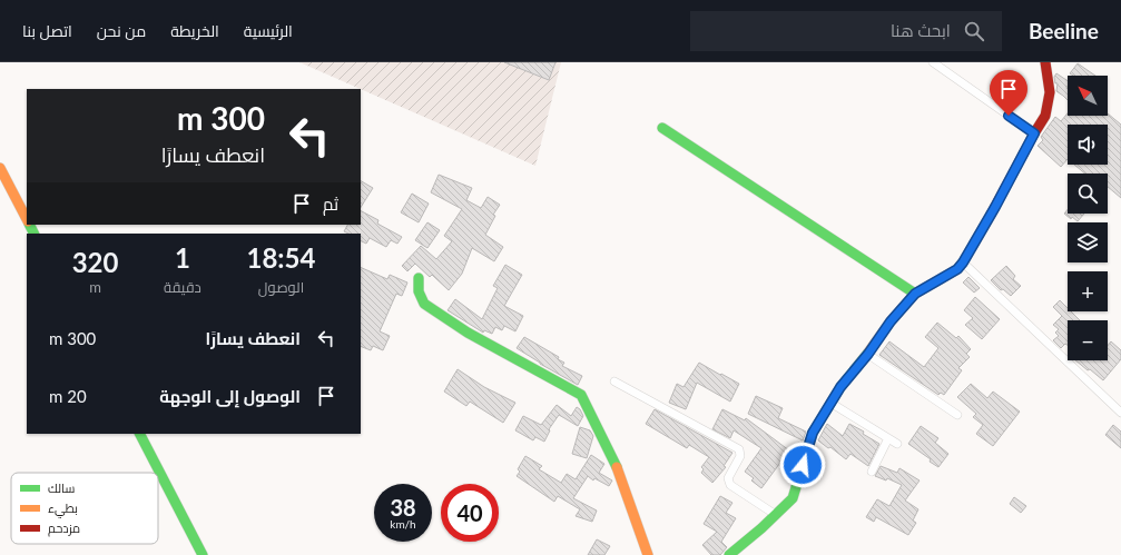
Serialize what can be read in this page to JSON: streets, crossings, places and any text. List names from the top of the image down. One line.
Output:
{"legend":["سالك","بطيء","مزدحم"],"north":"top left","page":{"header":"Beeline","search":"ابحث هنا","nav":["الرئيسية","الخريطة","من نحن","اتصل بنا"],"map_buttons":["+","−"],"turn":["300 m","انعطف يسارًا"],"then":"ثم","eta":["18:54","الوصول","1","دقيقة","320","m"],"list":[{"name":"انعطف يسارًا","value":"300 m"},{"name":"الوصول إلى الوجهة","value":"20 m"}],"speed":"38 km/h","limit":"40"}}
